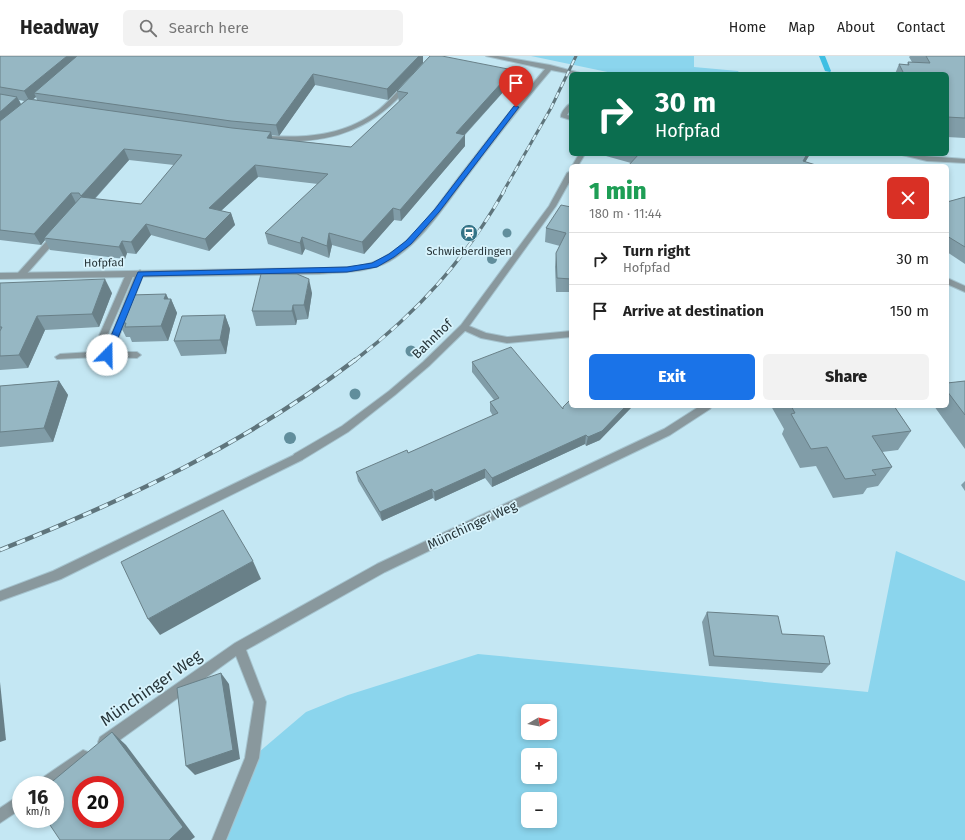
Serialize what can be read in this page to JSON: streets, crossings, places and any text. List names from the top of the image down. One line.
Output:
{"streets":{"street":["Hofpfad","Bahnhof","Münchinger Weg"]},"places":{"station":["Schwieberdingen"]},"north":"right","page":{"header":"Headway","search":"Search here","nav":["Home","Map","About","Contact"],"turn":["30 m","Hofpfad"],"heading":["1 min","180 m · 11:44"],"list":[{"name":"Turn right","note":"Hofpfad","value":"30 m"},{"name":"Arrive at destination","value":"150 m"}],"buttons":["Exit","Share"],"map_buttons":["+","−"],"speed":"16 km/h","limit":"20"}}
